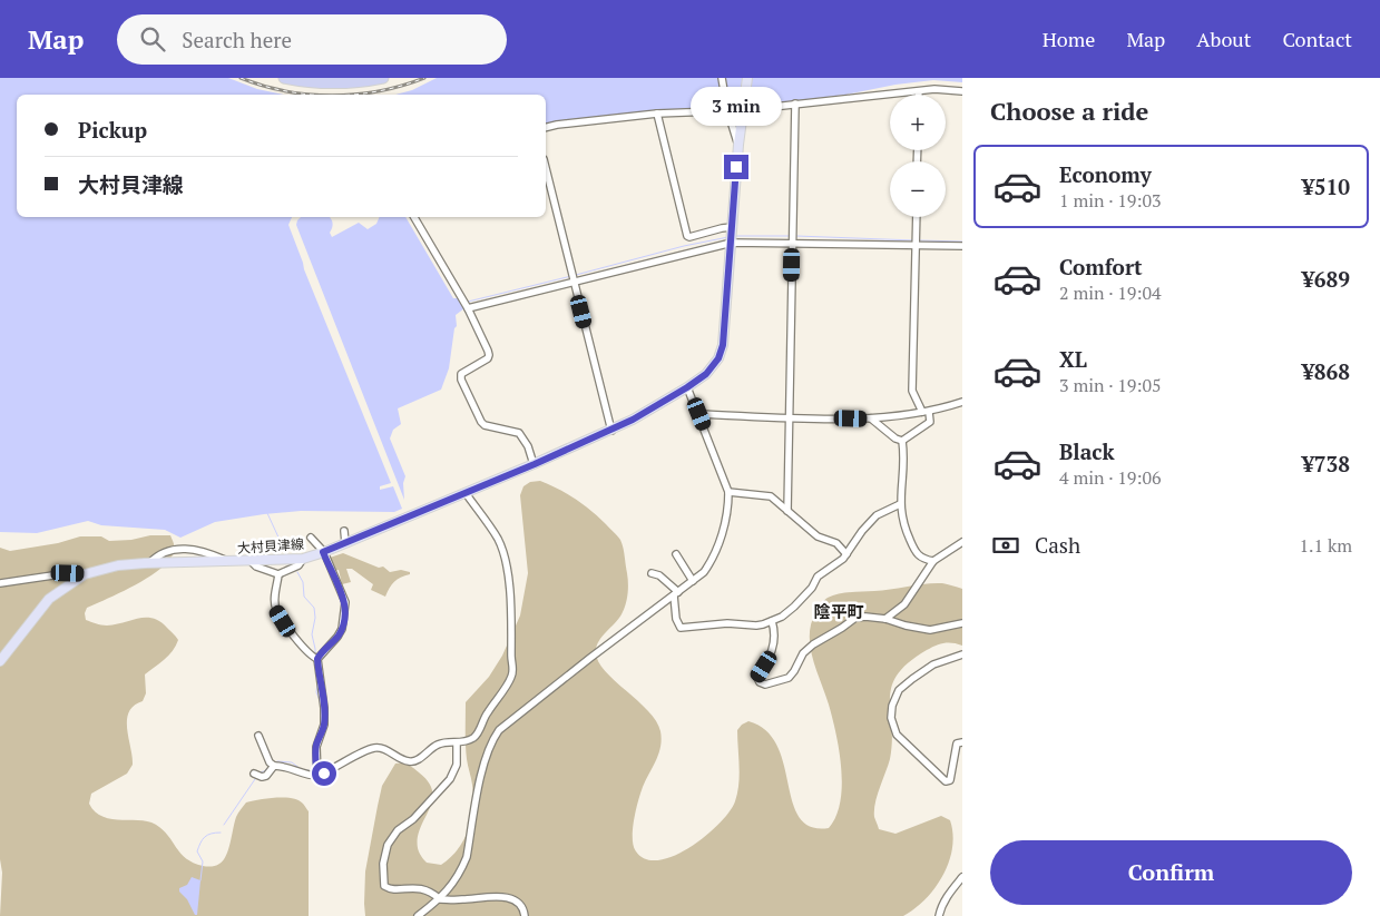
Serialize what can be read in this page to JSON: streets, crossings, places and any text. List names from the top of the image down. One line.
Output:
{"streets":{"main road":["大村貝津線"]},"districts":["陰平町"],"page":{"header":"Map","search":"Search here","nav":["Home","Map","About","Contact"],"heading":"Choose a ride","bubble":"3 min","map_buttons":["+","−"],"banner":["Pickup","大村貝津線"],"list":[{"name":"Economy","note":"1 min · 19:03","value":"¥510"},{"name":"Comfort","note":"2 min · 19:04","value":"¥689"},{"name":"XL","note":"3 min · 19:05","value":"¥868"},{"name":"Black","note":"4 min · 19:06","value":"¥738"}],"pay":["Cash","1.1 km"],"buttons":"Confirm"}}
